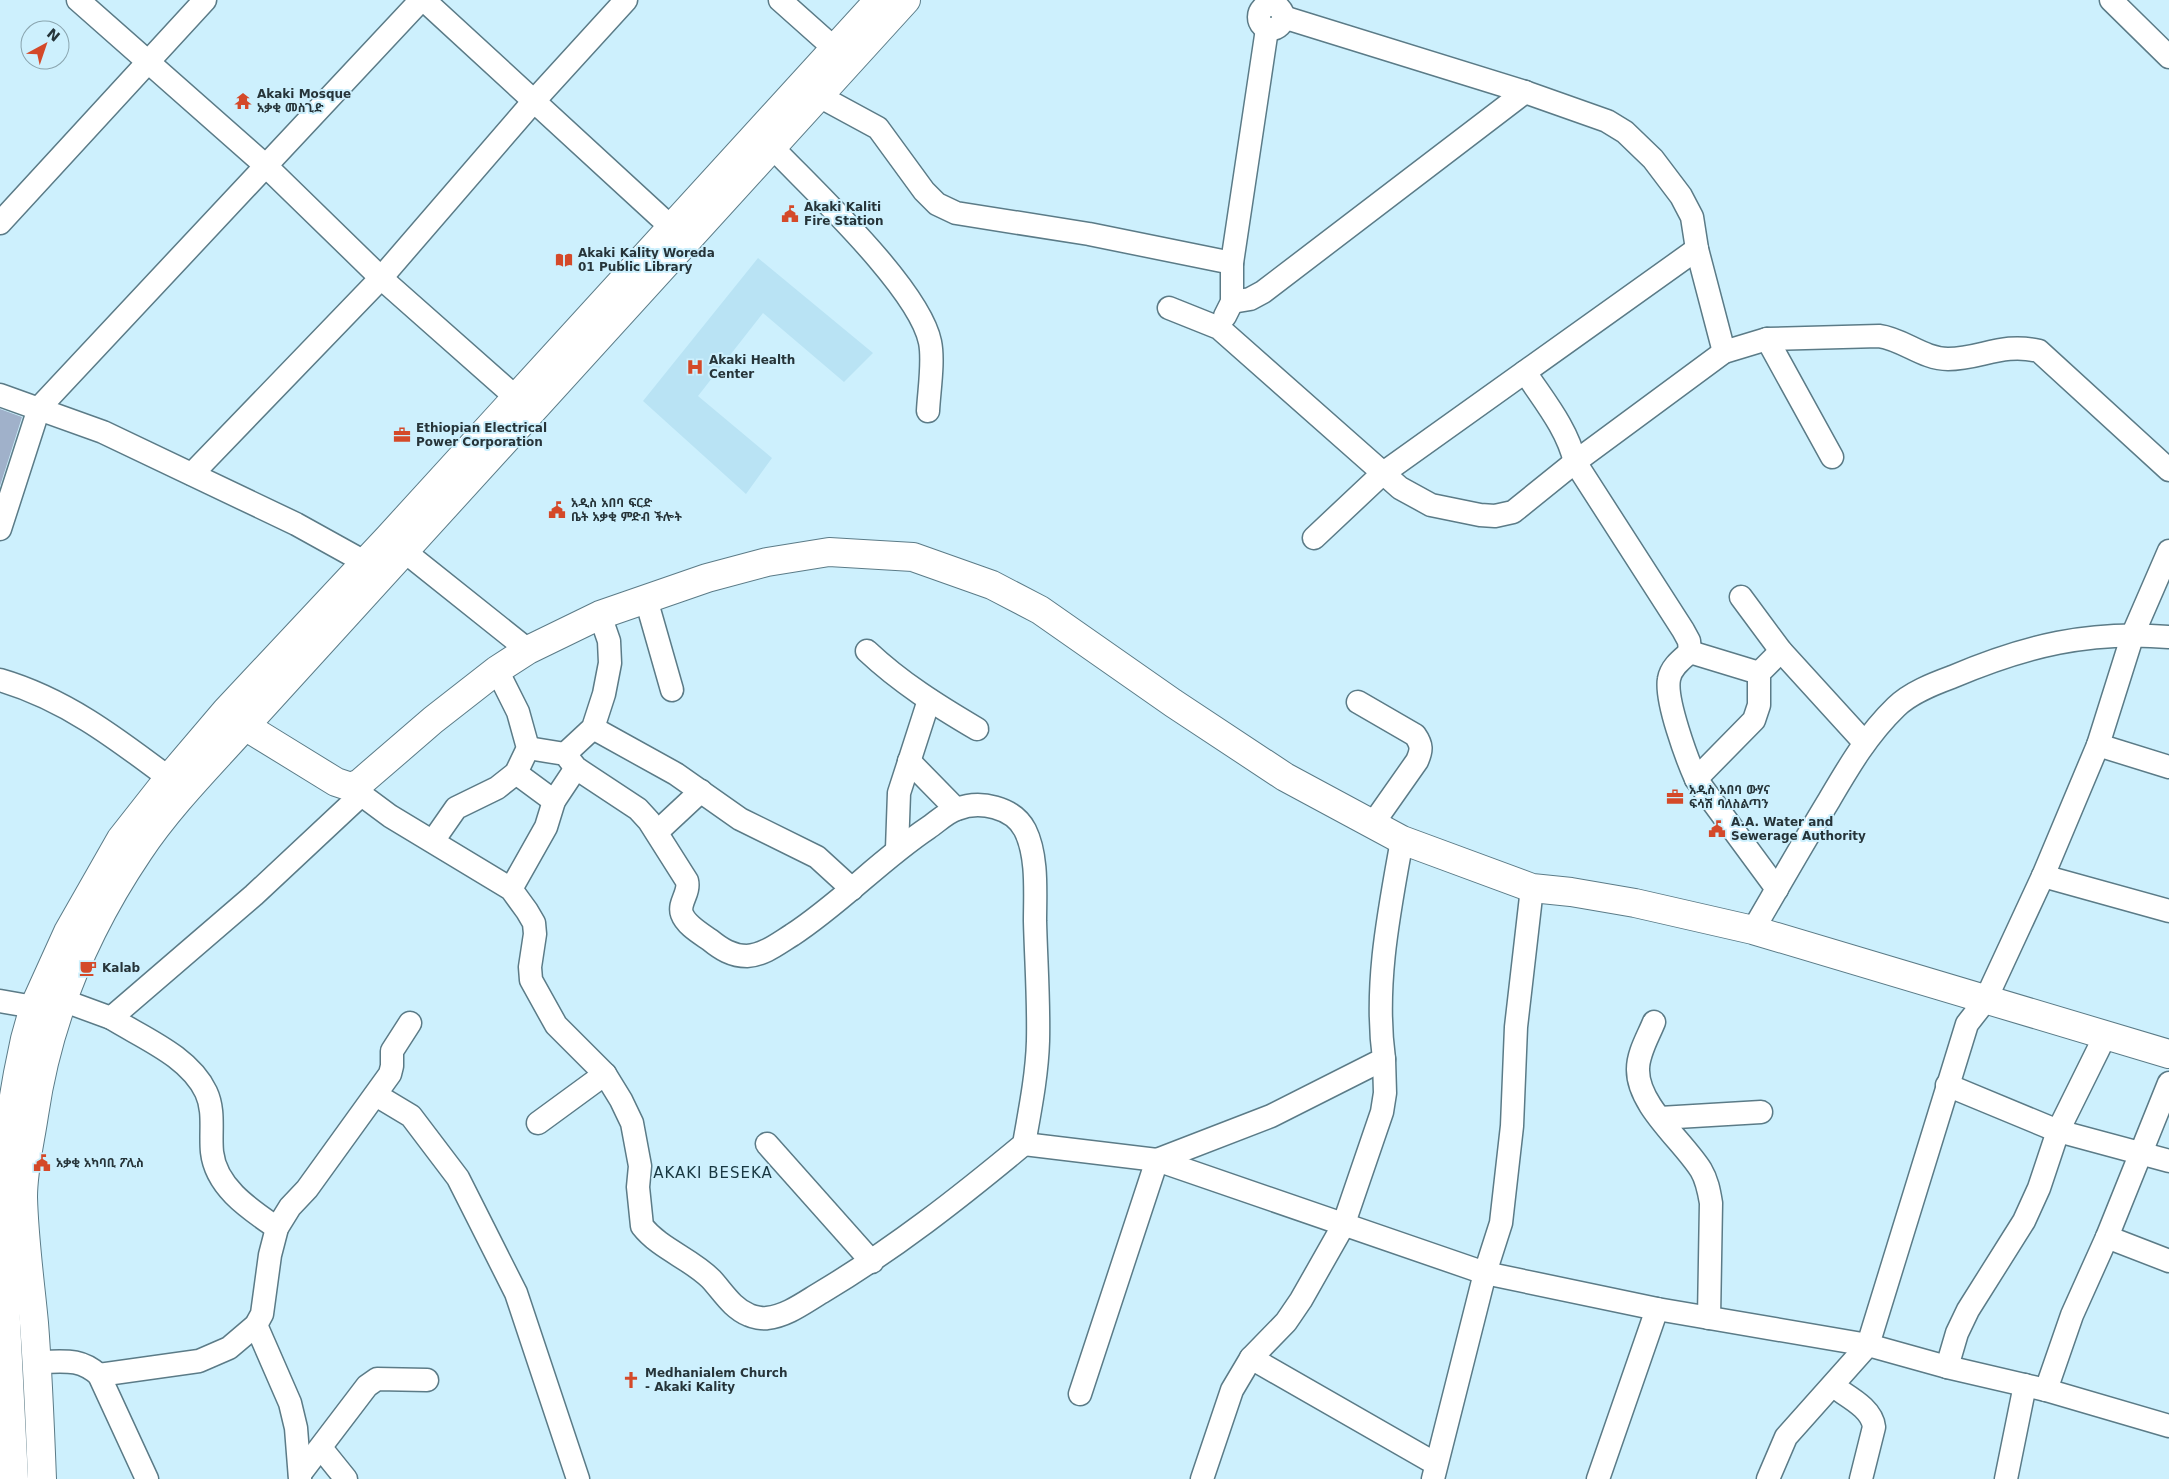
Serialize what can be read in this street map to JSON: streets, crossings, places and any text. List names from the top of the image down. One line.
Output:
{"districts":["AKAKI BESEKA"],"places":{"temple":["Akaki Mosque አቃቂ መስጊድ"],"public building":["Akaki Kaliti Fire Station","አዲስ አበባ ፍርድ ቤት አቃቂ ምድብ ችሎት","A.A. Water and Sewerage Authority","አቃቂ አካባቢ ፖሊስ"],"library":["Akaki Kality Woreda 01 Public Library"],"hospital":["Akaki Health Center"],"office":["Ethiopian Electrical Power Corporation","አዲስ አበባ ውሃና ፍሳሽ ባለስልጣን"],"cafe":["Kalab"],"church":["Medhanialem Church - Akaki Kality"]},"north":"top right"}
